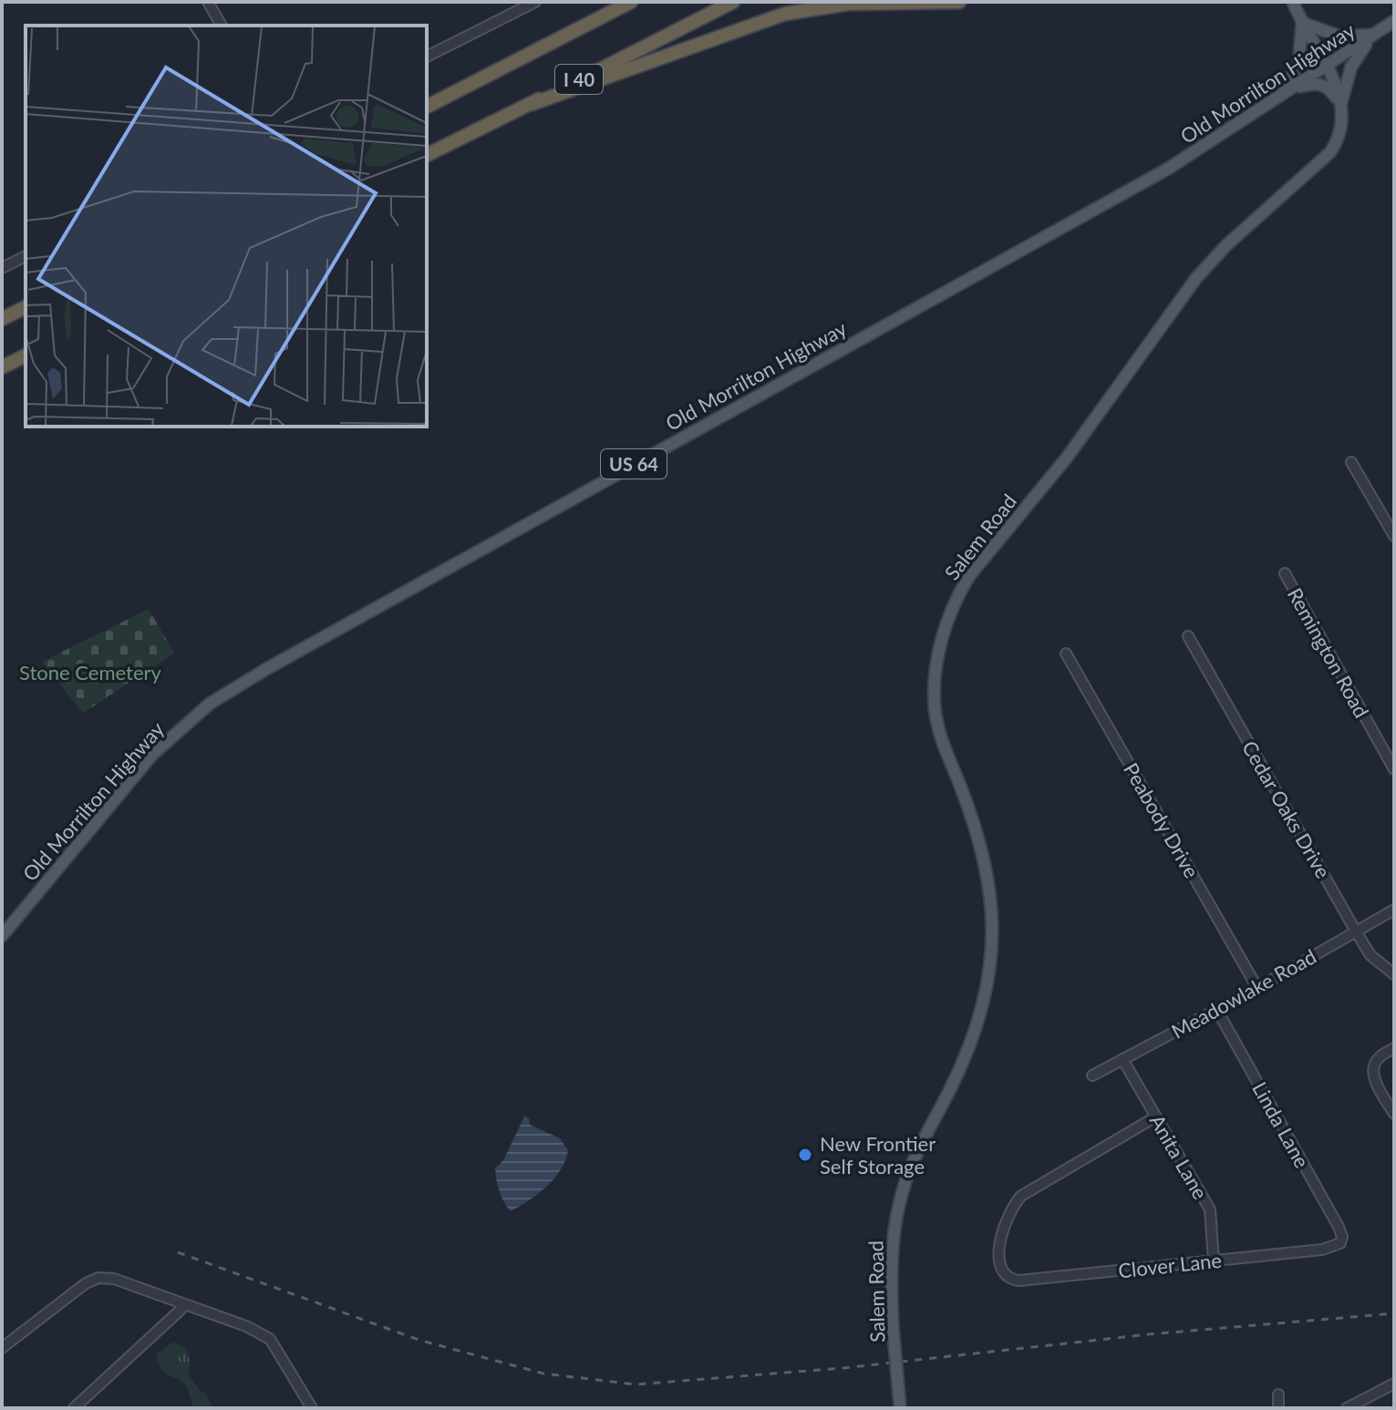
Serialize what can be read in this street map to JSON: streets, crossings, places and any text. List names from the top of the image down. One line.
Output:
{"streets":{"highway":["I 40"],"main road":["Old Morrilton Highway","US 64","Salem Road"],"street":["Remington Road","Cedar Oaks Drive","Peabody Drive","Meadowlake Road","Linda Lane","Anita Lane","Clover Lane"]},"crossings":[["Old Morrilton Highway","Salem Road"],["Cedar Oaks Drive","Meadowlake Road"],["Peabody Drive","Meadowlake Road"],["Meadowlake Road","Linda Lane"],["Meadowlake Road","Anita Lane"],["Linda Lane","Clover Lane"],["Anita Lane","Clover Lane"]],"parks":["Stone Cemetery"],"places":["New Frontier Self Storage"]}
